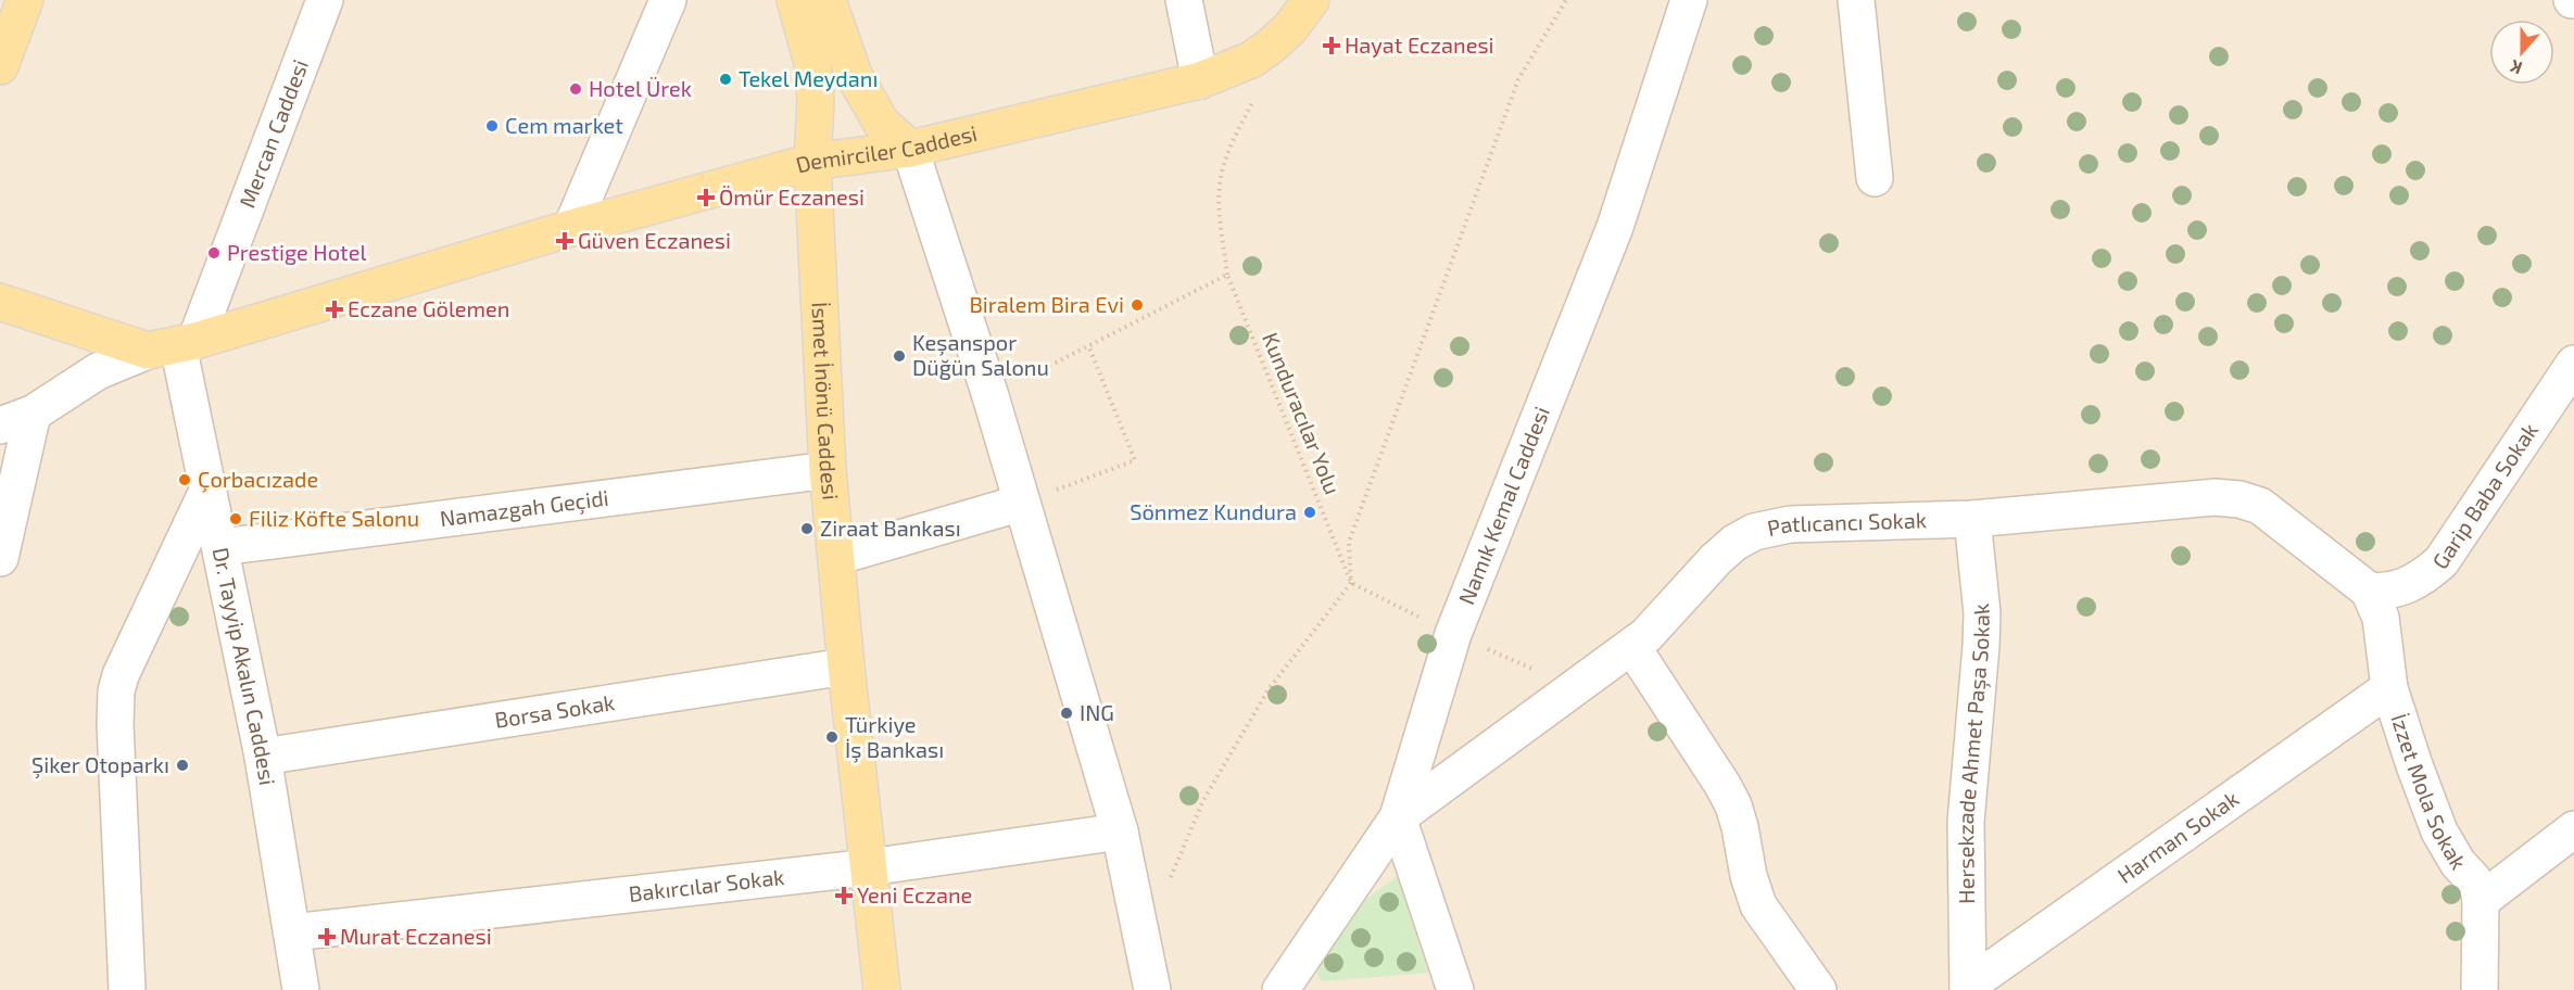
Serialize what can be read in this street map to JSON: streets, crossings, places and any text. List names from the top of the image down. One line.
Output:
{"streets":{"main road":["Demirciler Caddesi","İsmet İnönü Caddesi"],"street":["Mercan Caddesi","Garip Baba Sokak","Namık Kemal Caddesi","Namazgah Geçidi","Patlıcancı Sokak","Dr. Tayyip Akalın Caddesi","Borsa Sokak","Hersekzade Ahmet Paşa Sokak","İzzet Mola Sokak","Harman Sokak","Bakırcılar Sokak"],"path":["Kunduracılar Yolu"]},"crossings":[["Mercan Caddesi","Demirciler Caddesi"],["Mercan Caddesi","Dr. Tayyip Akalın Caddesi"],["Demirciler Caddesi","İsmet İnönü Caddesi"],["Demirciler Caddesi","Dr. Tayyip Akalın Caddesi"],["İsmet İnönü Caddesi","Namazgah Geçidi"],["İsmet İnönü Caddesi","Borsa Sokak"],["İsmet İnönü Caddesi","Bakırcılar Sokak"],["Garip Baba Sokak","Patlıcancı Sokak"],["Garip Baba Sokak","İzzet Mola Sokak"],["Namık Kemal Caddesi","Patlıcancı Sokak"],["Namazgah Geçidi","Dr. Tayyip Akalın Caddesi"],["Patlıcancı Sokak","Hersekzade Ahmet Paşa Sokak"],["Patlıcancı Sokak","İzzet Mola Sokak"],["Dr. Tayyip Akalın Caddesi","Borsa Sokak"],["Dr. Tayyip Akalın Caddesi","Bakırcılar Sokak"],["Hersekzade Ahmet Paşa Sokak","Harman Sokak"],["İzzet Mola Sokak","Harman Sokak"]],"places":{"health":["Hayat Eczanesi","Ömür Eczanesi","Güven Eczanesi","Eczane Gölemen","Yeni Eczane","Murat Eczanesi"],"other":["Tekel Meydanı","Hotel Ürek","Cem market","Prestige Hotel","Biralem Bira Evi","Keşanspor Düğün Salonu","Çorbacızade","Sönmez Kundura","Filiz Köfte Salonu","Ziraat Bankası","ING","Türkiye İş Bankası","Şiker Otoparkı"]},"north":"bottom"}
